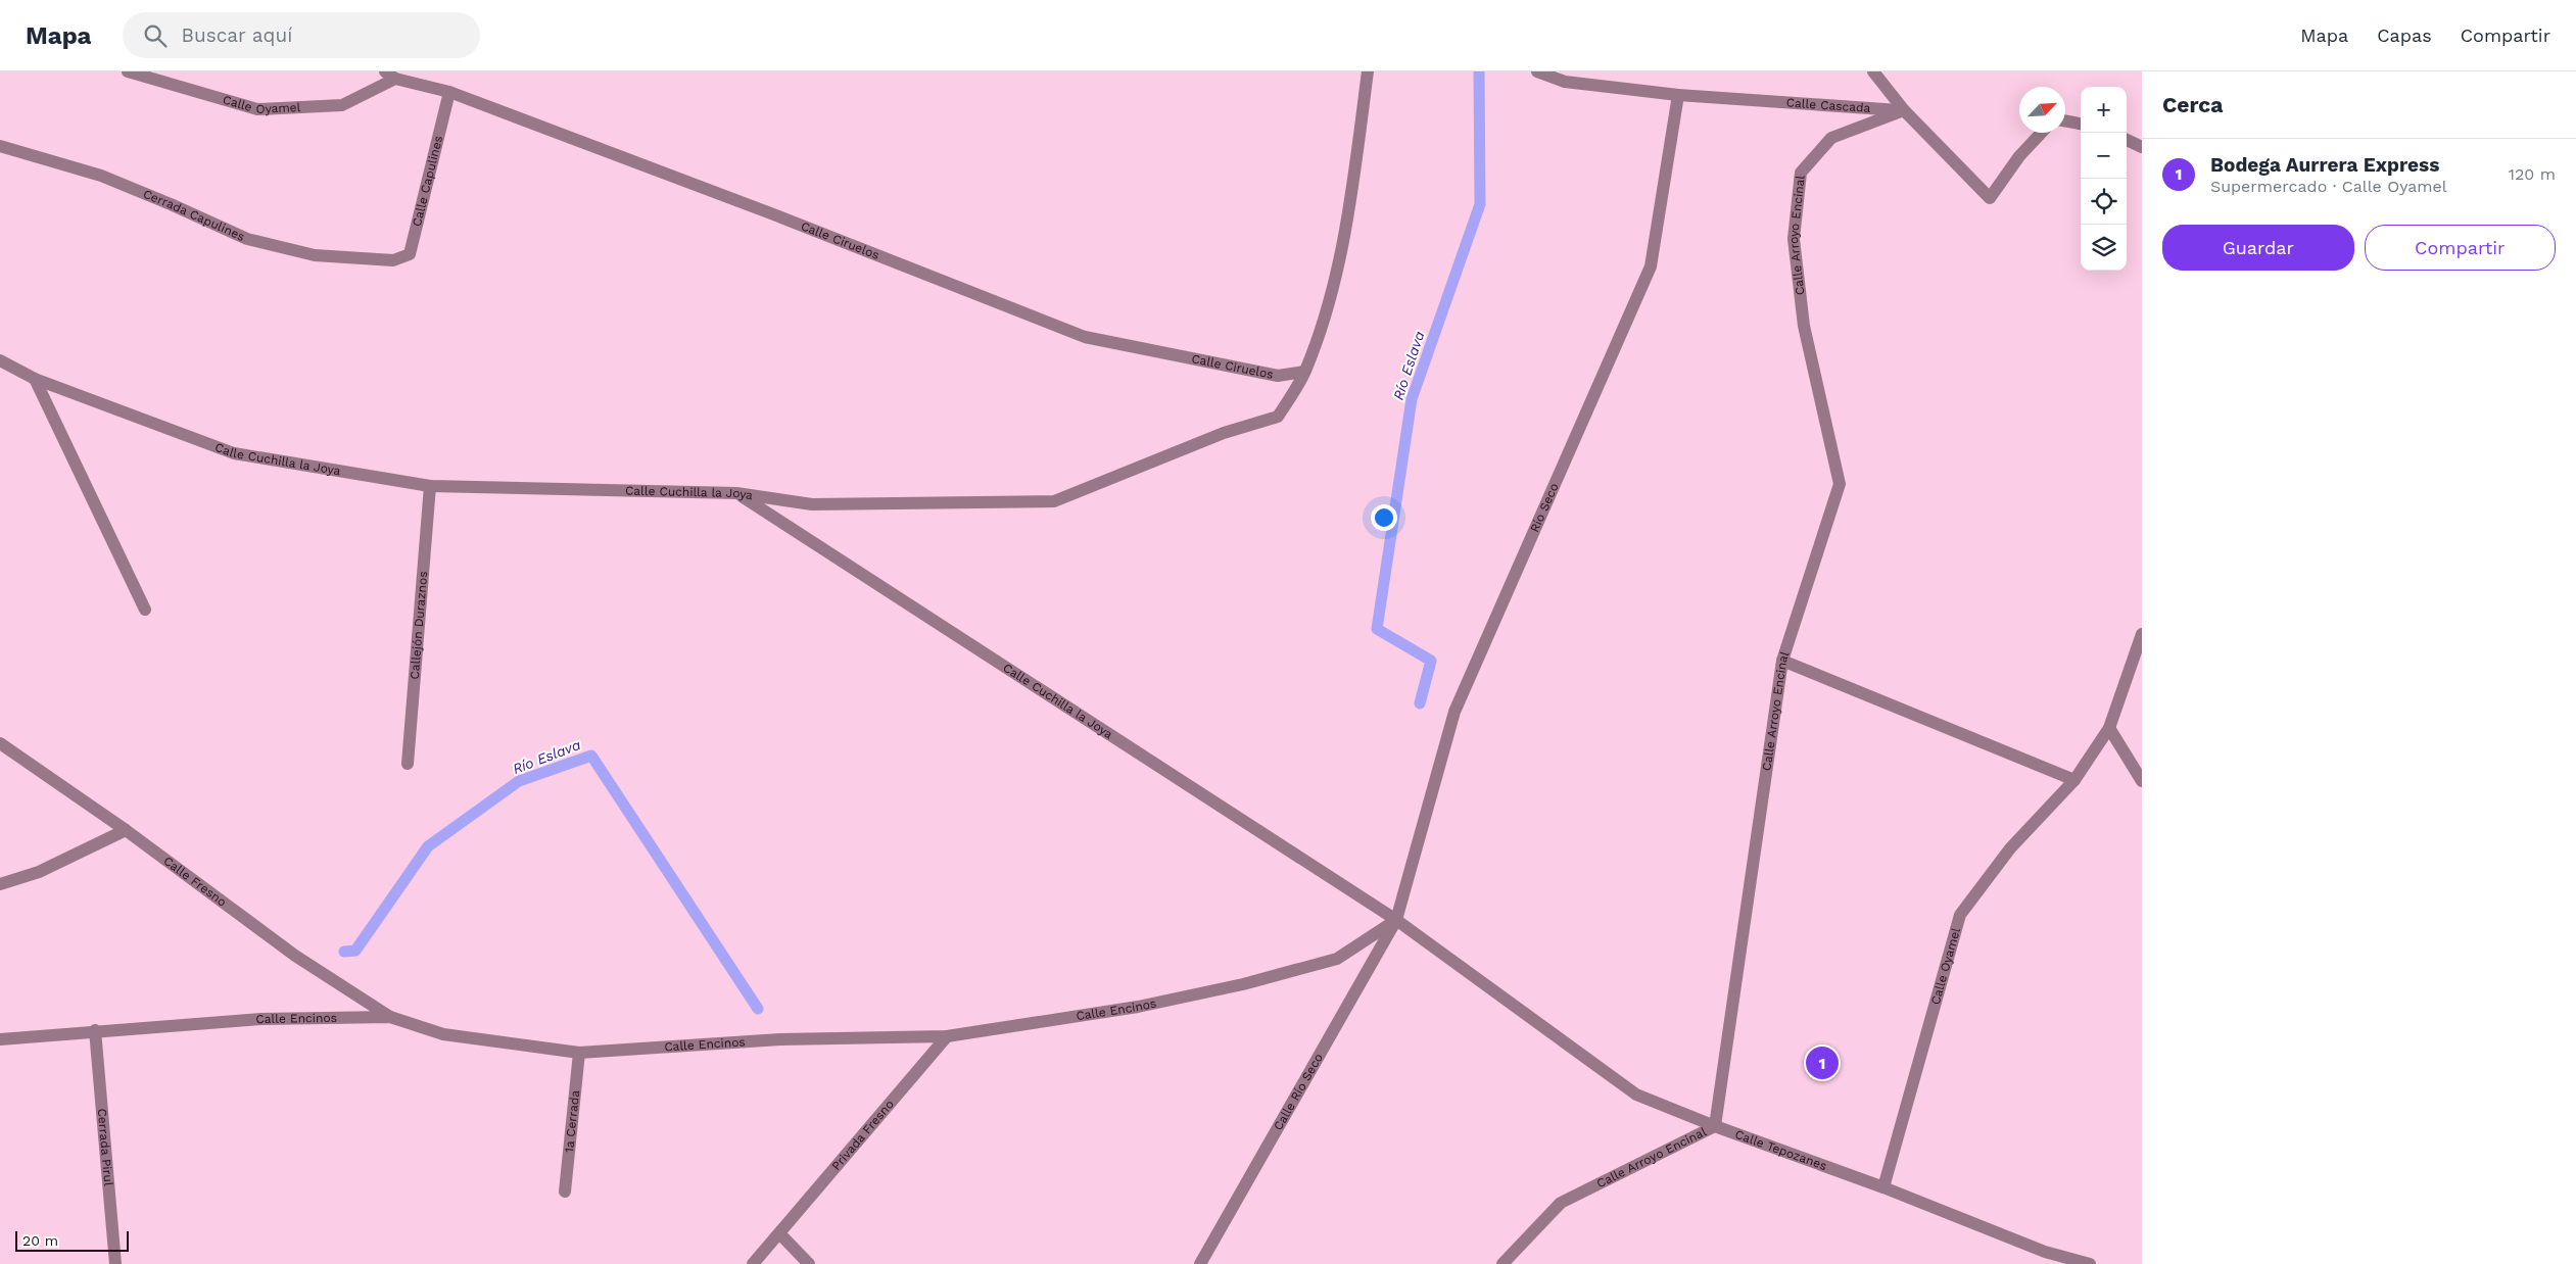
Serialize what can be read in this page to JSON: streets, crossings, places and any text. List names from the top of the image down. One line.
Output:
{"streets":{"street":["Calle Oyamel","Calle Cascada","Calle Capulines","Cerrada Capulines","Calle Arroyo Encinal","Calle Ciruelos","Calle Cuchilla la Joya","Río Seco","Callejón Duraznos","Calle Fresno","Calle Encinos","Calle Río Seco","1a Cerrada","Privada Fresno","Cerrada Pirul","Calle Tepozanes"]},"crossings":[["Calle Oyamel","Calle Ciruelos"],["Calle Oyamel","Calle Tepozanes"],["Calle Cascada","Calle Arroyo Encinal"],["Calle Cascada","Río Seco"],["Calle Capulines","Cerrada Capulines"],["Calle Capulines","Calle Ciruelos"],["Calle Arroyo Encinal","Calle Tepozanes"],["Calle Cuchilla la Joya","Río Seco"],["Calle Cuchilla la Joya","Callejón Duraznos"],["Calle Cuchilla la Joya","Calle Encinos"],["Calle Cuchilla la Joya","Calle Río Seco"],["Calle Cuchilla la Joya","Calle Tepozanes"],["Río Seco","Calle Encinos"],["Río Seco","Calle Río Seco"],["Río Seco","Calle Tepozanes"],["Calle Fresno","Calle Encinos"],["Calle Encinos","Calle Río Seco"],["Calle Encinos","1a Cerrada"],["Calle Encinos","Privada Fresno"],["Calle Encinos","Cerrada Pirul"],["Calle Encinos","Calle Tepozanes"],["Calle Río Seco","Calle Tepozanes"]],"water":["Río Eslava"],"scale_bar":"20 m","north":"top right","page":{"header":"Mapa","search":"Buscar aquí","nav":["Mapa","Capas","Compartir"],"heading":"Cerca","map_buttons":["+","−"],"list":[{"mark":"1","name":"Bodega Aurrera Express","note":"Supermercado · Calle Oyamel","value":"120 m"}],"buttons":["Guardar","Compartir"],"pins":"1","scale":"20 m"}}
